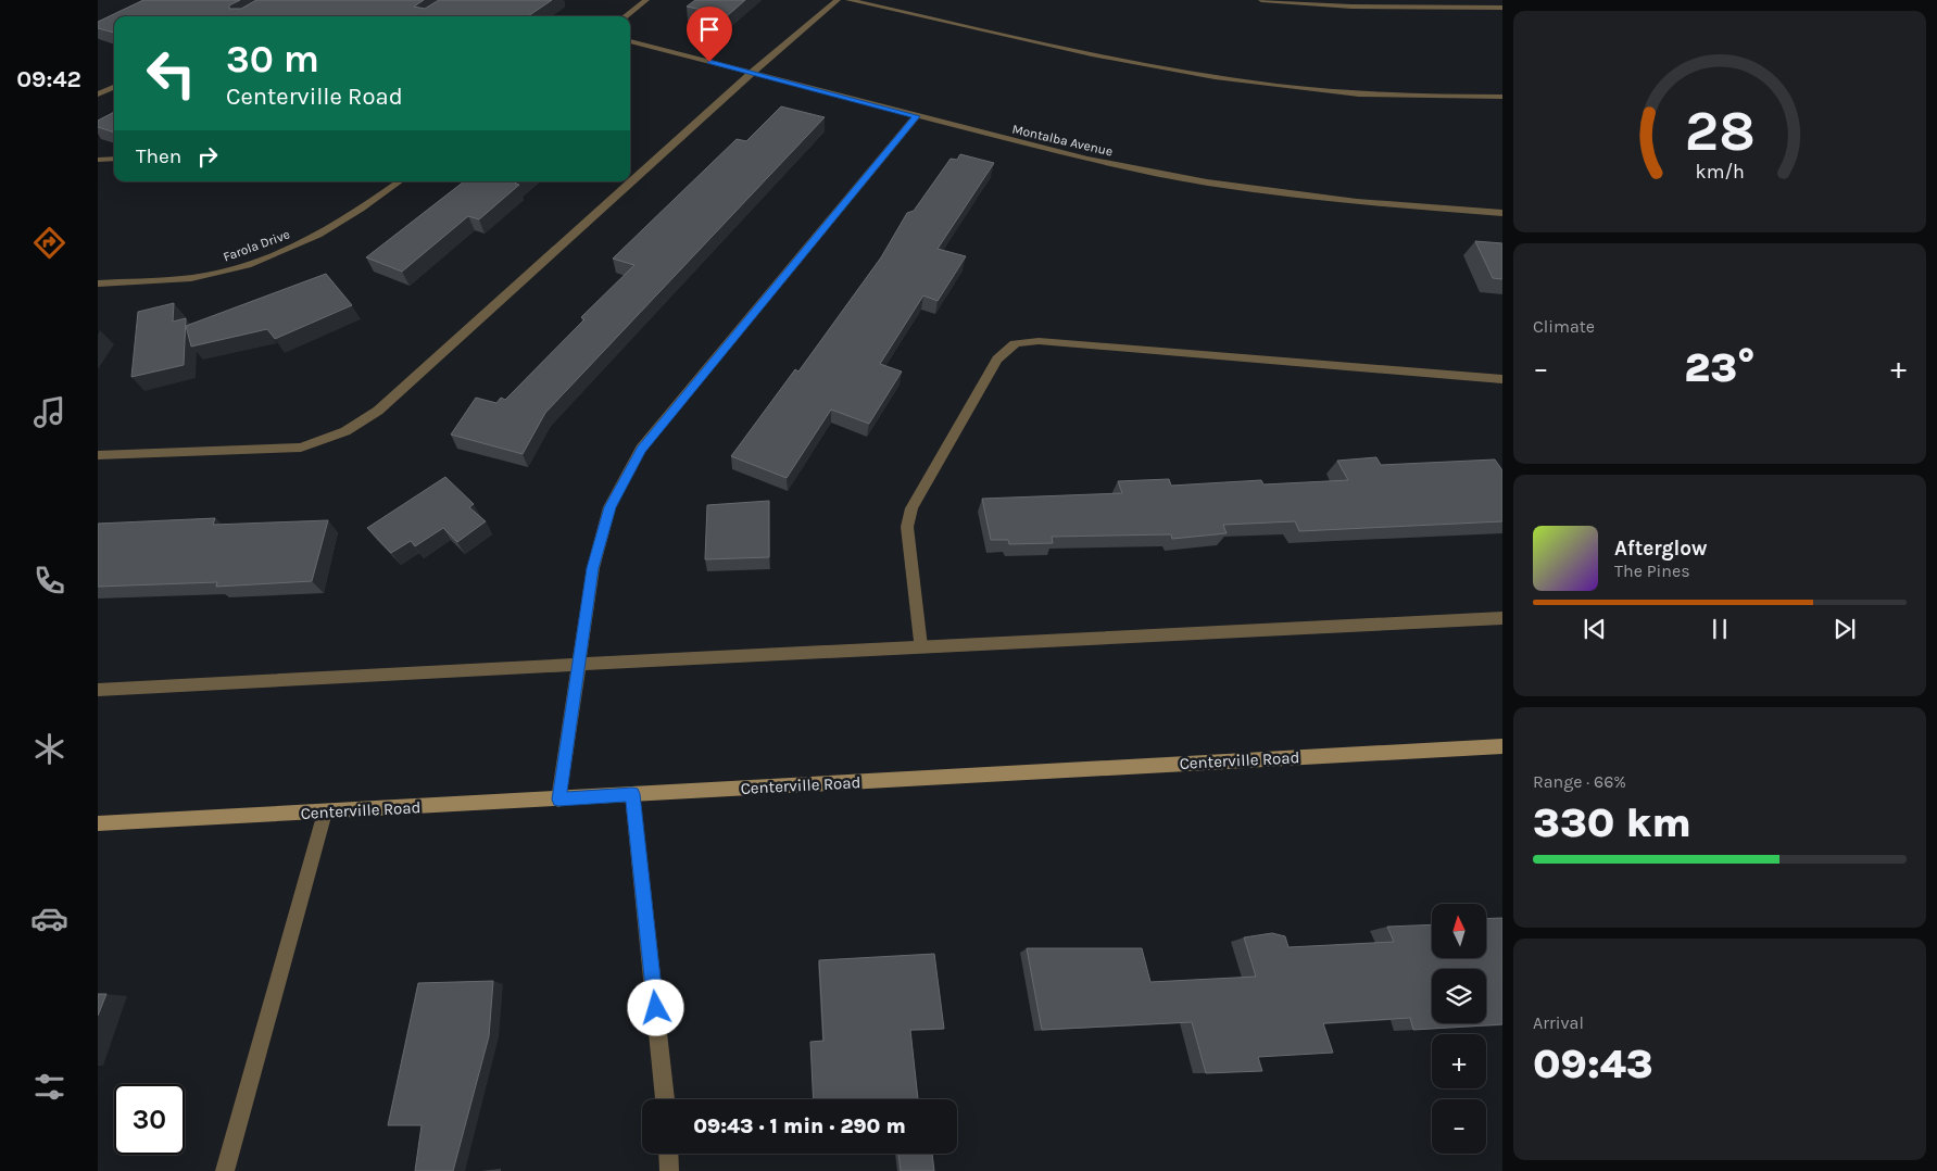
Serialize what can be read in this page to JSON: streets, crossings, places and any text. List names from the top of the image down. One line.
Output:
{"streets":{"street":["Montalba Avenue","Farola Drive","Centerville Road"]},"north":"top","page":{"tabs":"09:42","turn":["30 m","Centerville Road"],"then":"Then","tile":["Climate",["Range · 66%","330 km"],["Arrival","09:43"]],"heat":["−","23°","+"],"song":["Afterglow","The Pines"],"map_buttons":["+","−"],"limit":"30","trip":"09:43 · 1 min · 290 m","gauge":["28","km/h"]}}
